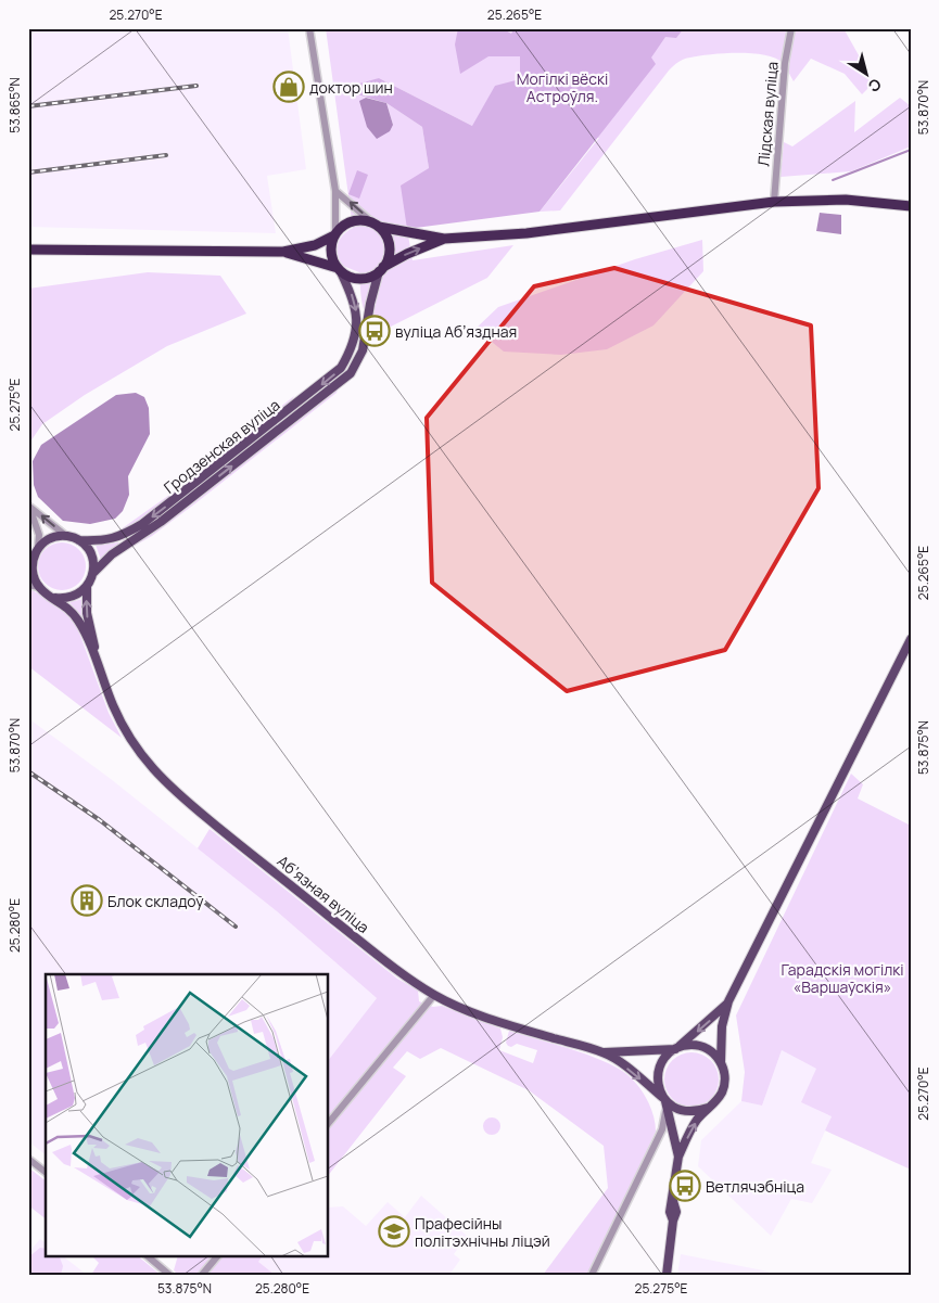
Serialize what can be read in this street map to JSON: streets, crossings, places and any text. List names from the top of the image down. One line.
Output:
{"streets":{"main road":["Гродзенская вуліца","Абʼязная вуліца"],"street":["Лідская вуліца"]},"crossings":[["Гродзенская вуліца","Абʼязная вуліца"]],"parks":["Могілкі вёскі Астроўля.","Гарадскія могілкі «Варшаўскія»"],"places":{"shop":["доктор шин"],"bus stop":["вуліца Абʼяздная","Ветлячэбніца"],"building":["Блок складоў"],"school or university":["Прафесійны політэхнічны ліцэй"]},"north":"bottom right","coordinates":["25.270°E","25.265°E","53.865°N","53.870°N","25.275°E","53.875°N","25.280°E"]}
